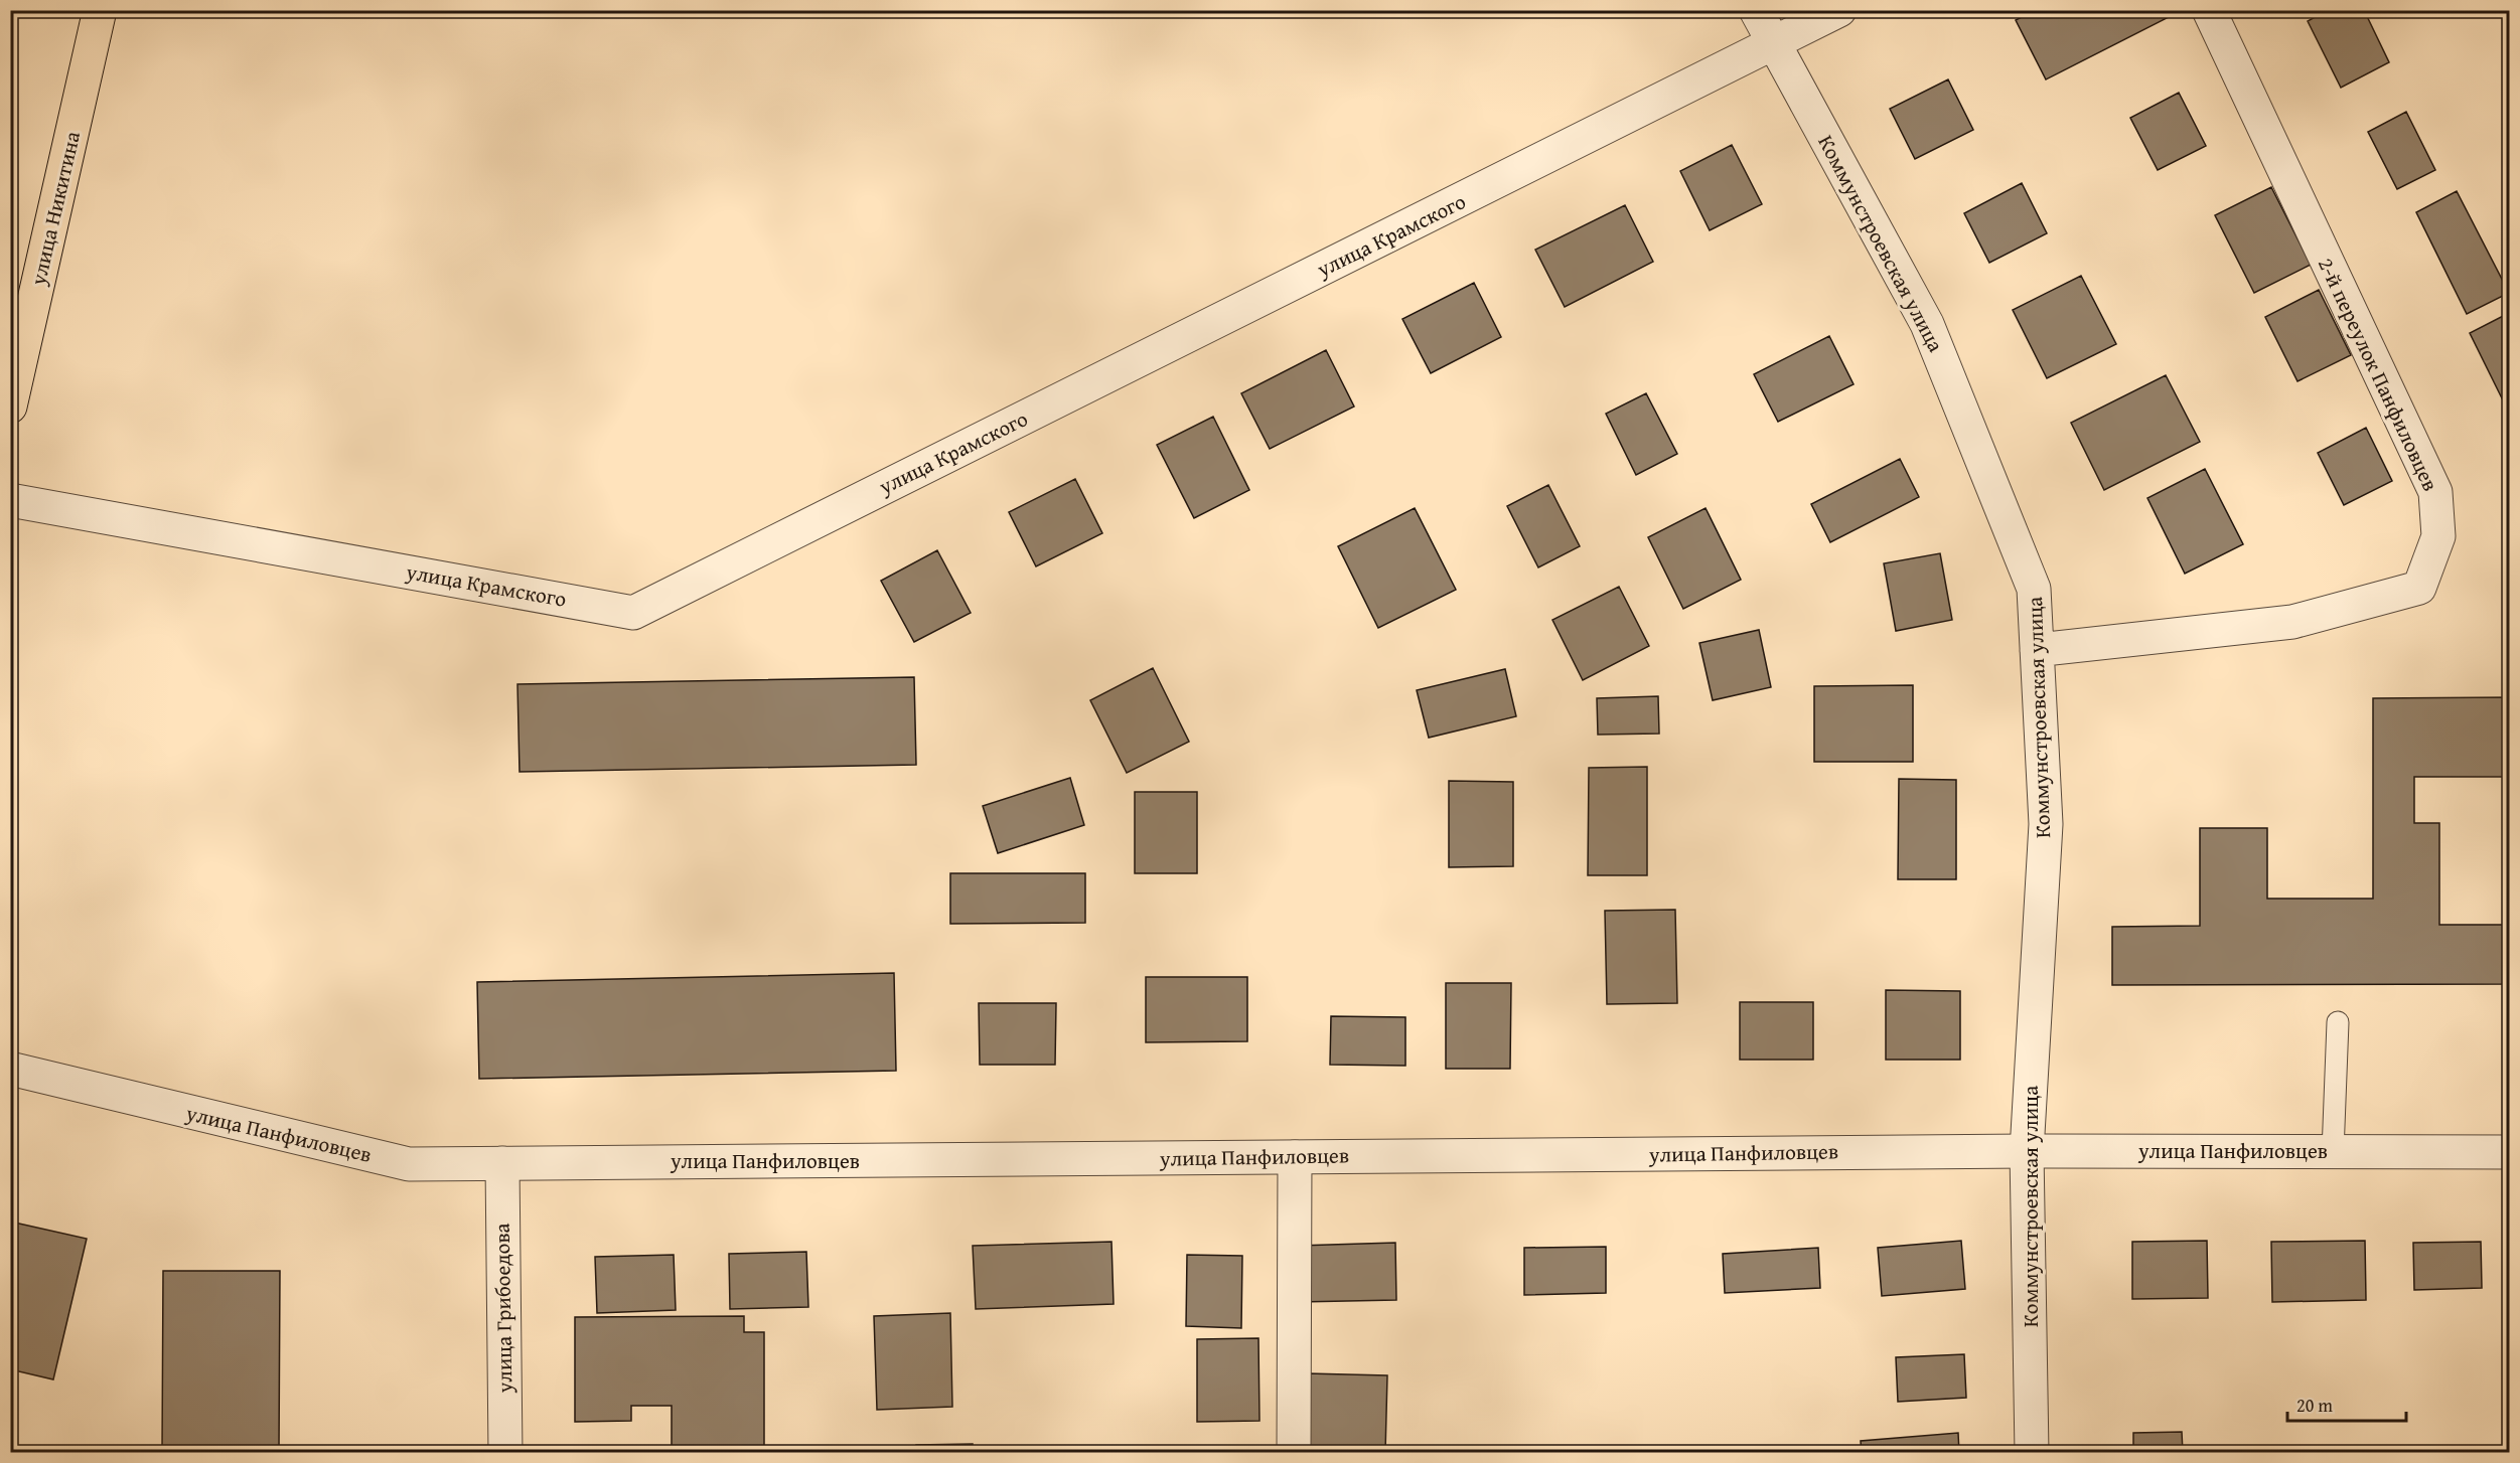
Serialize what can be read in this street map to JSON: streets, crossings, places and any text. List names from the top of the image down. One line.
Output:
{"streets":{"main road":["улица Никитина"],"street":["улица Крамского","Коммунстроевская улица","2-й переулок Панфиловцев","улица Панфиловцев","улица Грибоедова"]},"crossings":[["улица Крамского","Коммунстроевская улица"],["Коммунстроевская улица","2-й переулок Панфиловцев"],["Коммунстроевская улица","улица Панфиловцев"],["улица Панфиловцев","улица Грибоедова"]],"scale_bar":"20 m"}
